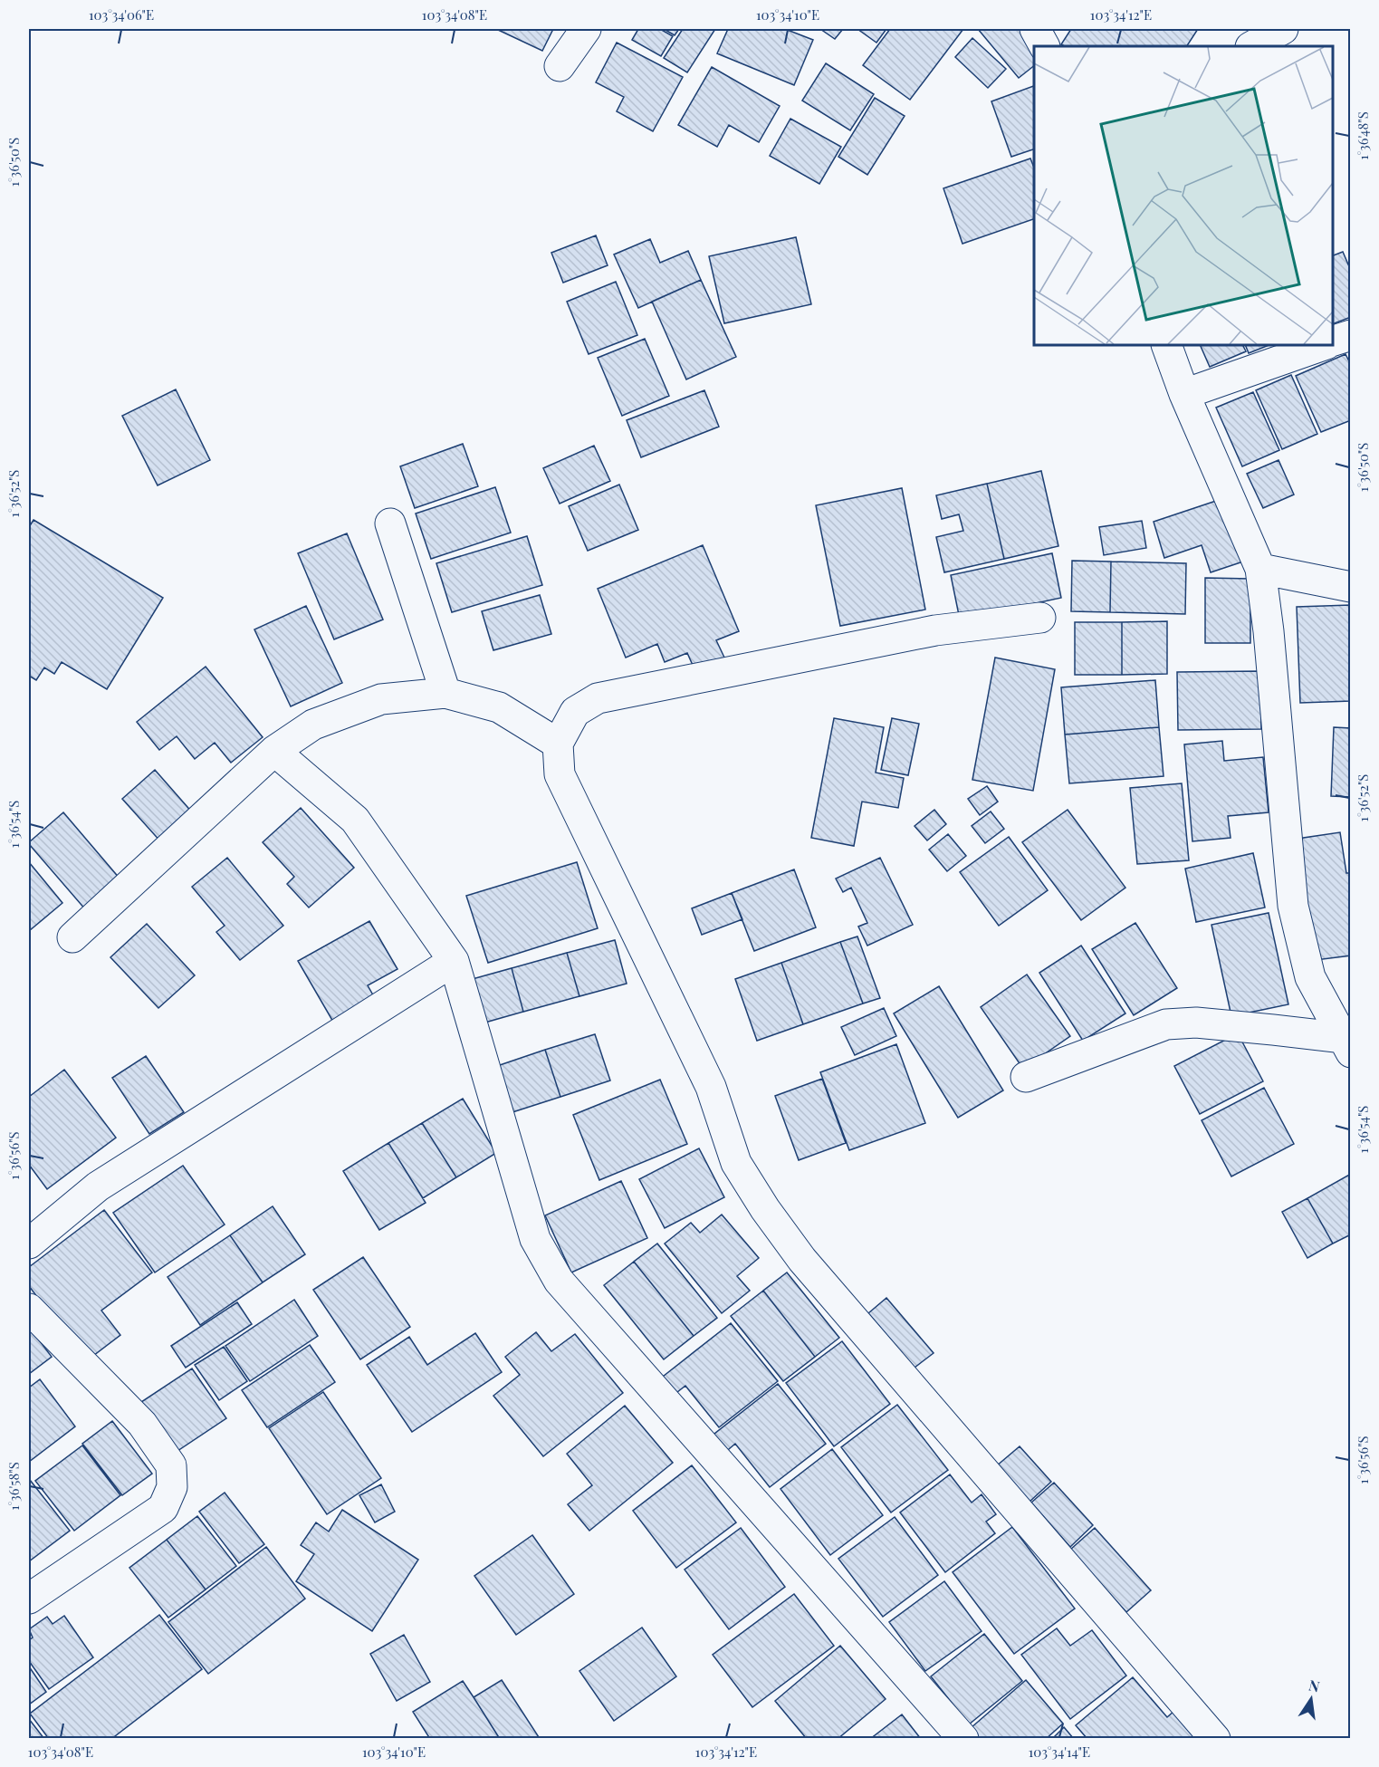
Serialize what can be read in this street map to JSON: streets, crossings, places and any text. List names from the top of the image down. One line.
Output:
{"north":"top","coordinates":["103°34'06\"E","103°34'08\"E","103°34'10\"E","103°34'12\"E","1°36'48\"S","1°36'50\"S","1°36'52\"S","1°36'54\"S","1°36'56\"S","1°36'58\"S","103°34'14\"E"]}
